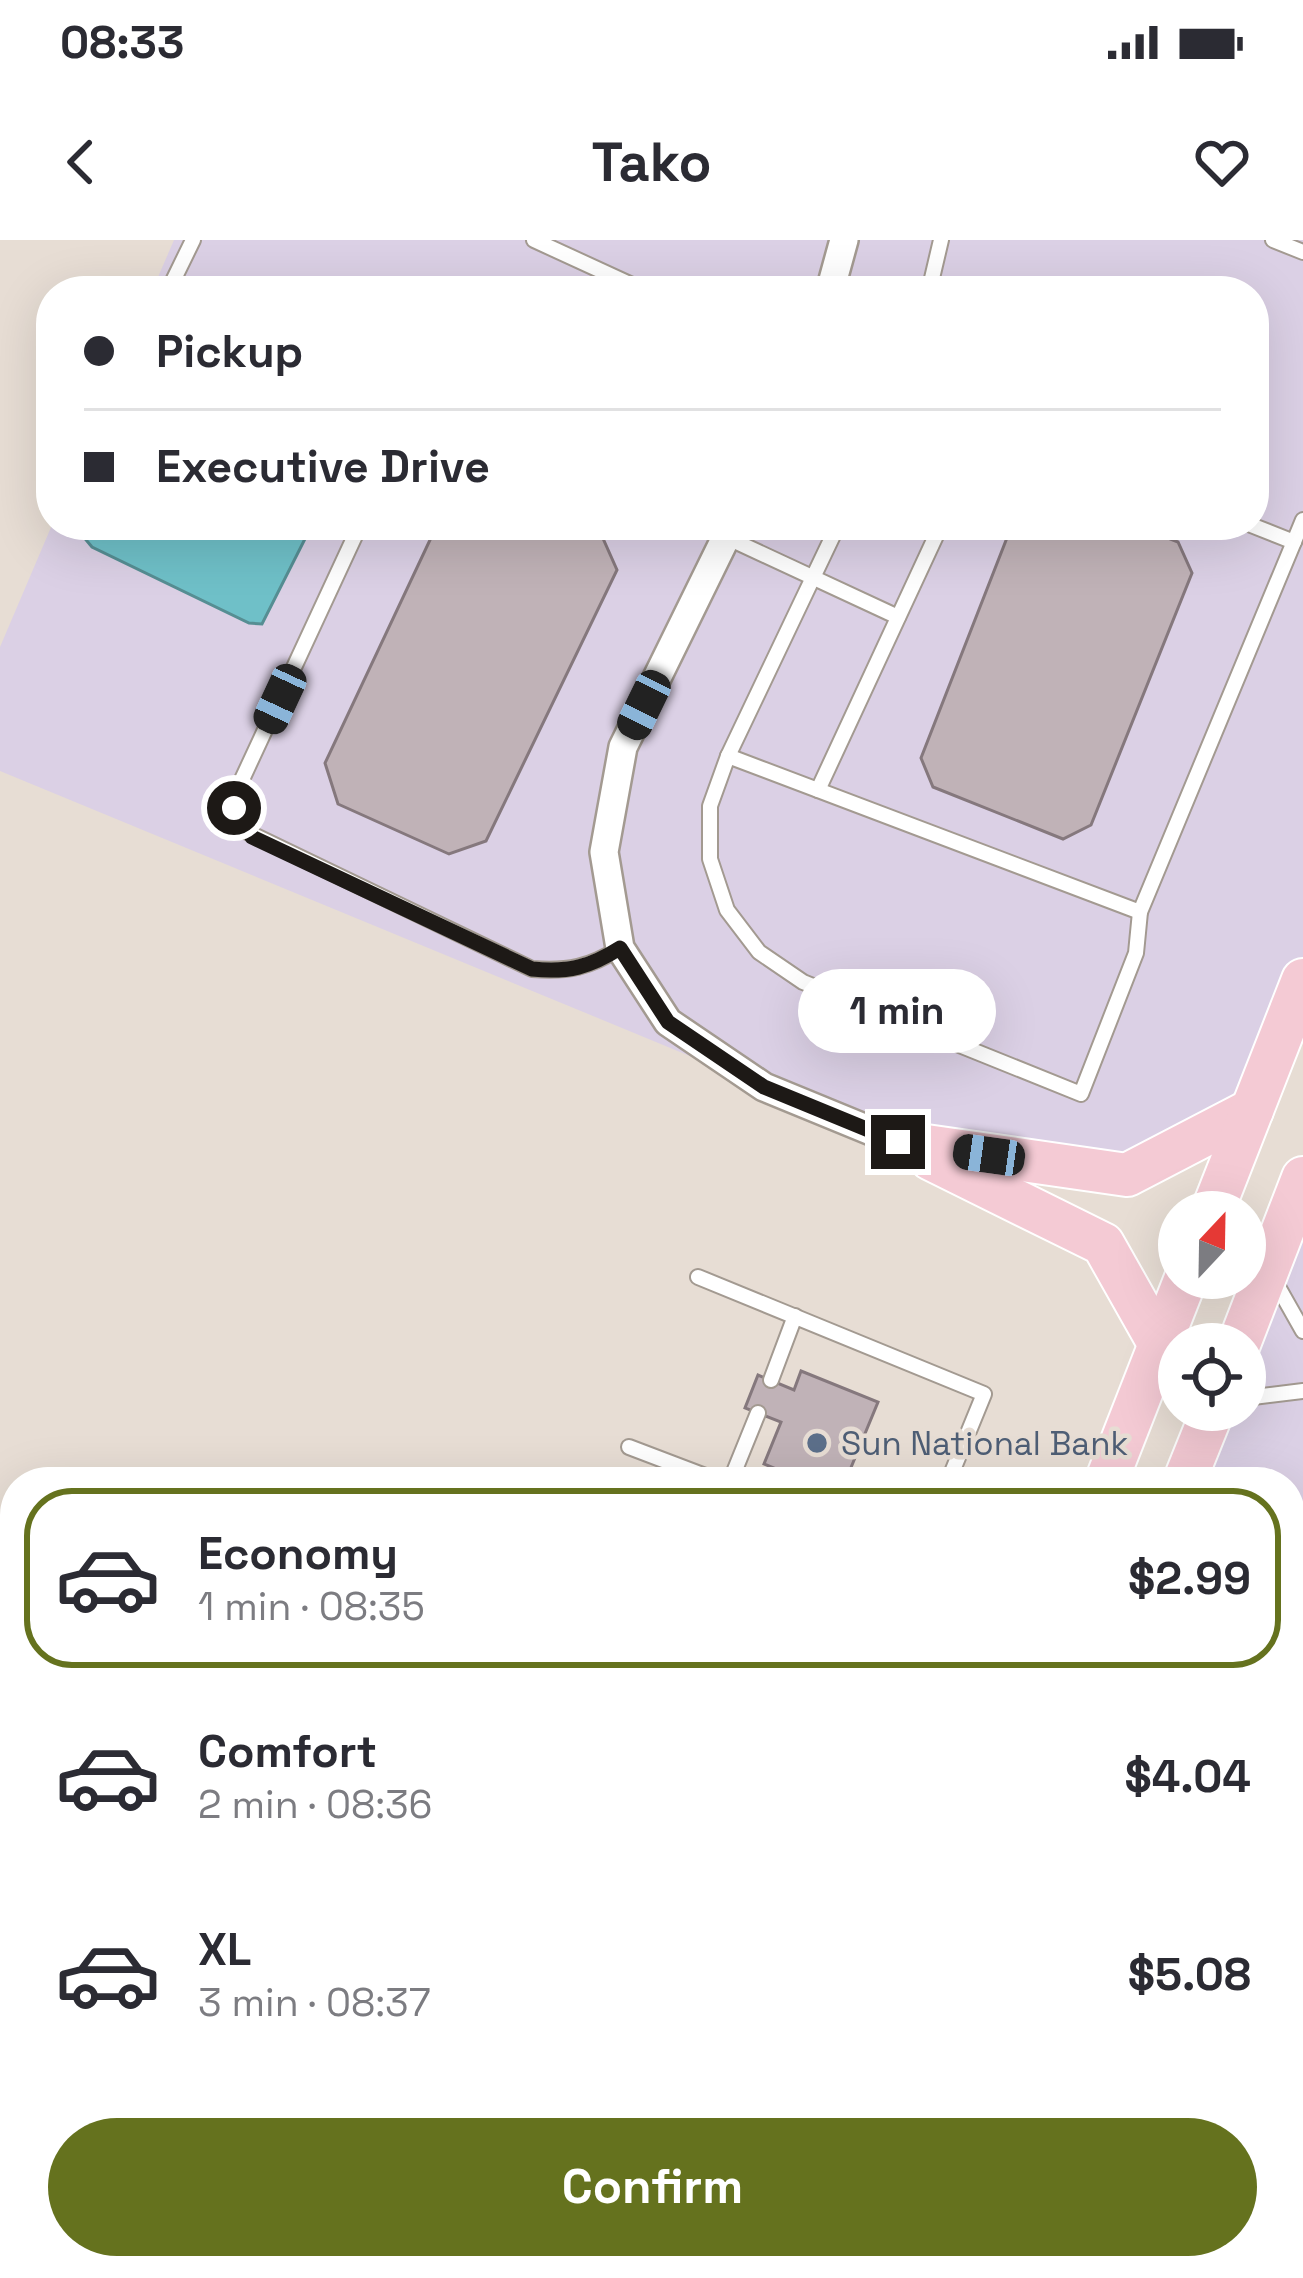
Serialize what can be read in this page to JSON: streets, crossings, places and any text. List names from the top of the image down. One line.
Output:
{"places":["Sun National Bank"],"north":"top","page":{"status":"08:33","header":"Tako","banner":["Pickup","Executive Drive"],"bubble":"1 min","list":[{"name":"Economy","note":"1 min · 08:35","value":"$2.99"},{"name":"Comfort","note":"2 min · 08:36","value":"$4.04"},{"name":"XL","note":"3 min · 08:37","value":"$5.08"}],"buttons":"Confirm"}}
